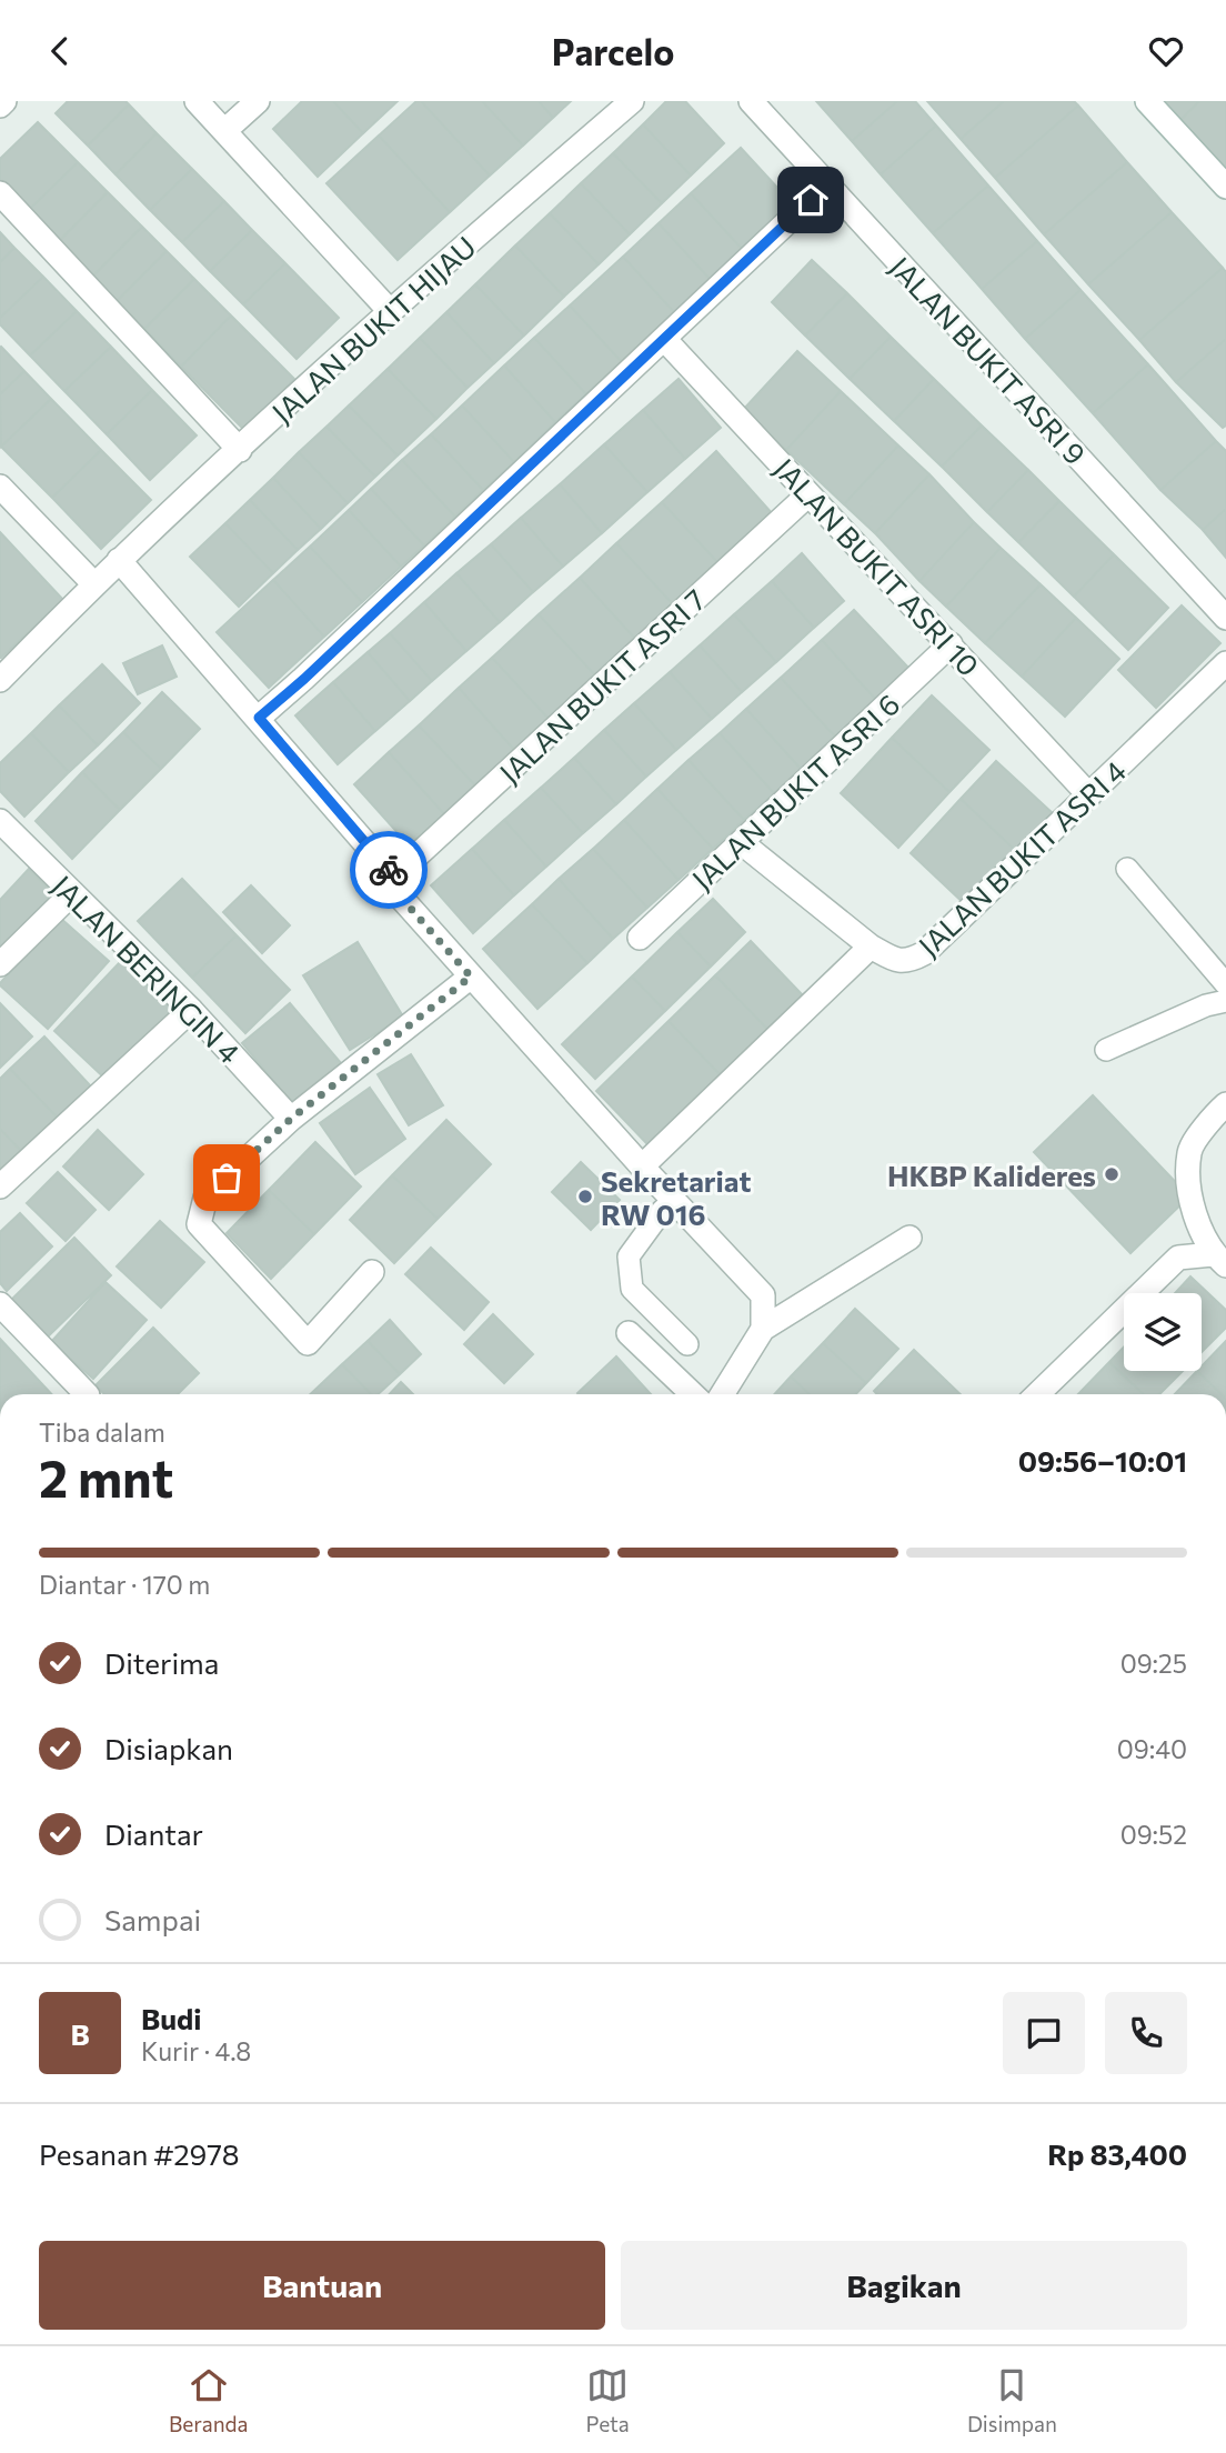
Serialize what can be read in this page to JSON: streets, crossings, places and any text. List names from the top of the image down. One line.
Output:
{"streets":{"street":["JALAN BUKIT HIJAU","JALAN BUKIT ASRI 9","JALAN BUKIT ASRI 10","JALAN BUKIT ASRI 7","JALAN BUKIT ASRI 6","JALAN BUKIT ASRI 4","JALAN BERINGIN 4"]},"crossings":[["JALAN BUKIT ASRI 10","JALAN BUKIT ASRI 7"],["JALAN BUKIT ASRI 10","JALAN BUKIT ASRI 6"],["JALAN BUKIT ASRI 10","JALAN BUKIT ASRI 4"]],"places":["HKBP Kalideres","Sekretariat RW 016"],"page":{"header":"Parcelo","heading":["2 mnt","Tiba dalam","09:56–10:01"],"panel":["Budi","Kurir · 4.8","Pesanan #2978","Rp 83,400"],"bar":"Diantar · 170 m","list":[["Diterima","09:25"],["Disiapkan","09:40"],["Diantar","09:52"],"Sampai"],"round":"B","buttons":["Bantuan","Bagikan"],"tabs":["Beranda","Peta","Disimpan"]}}
